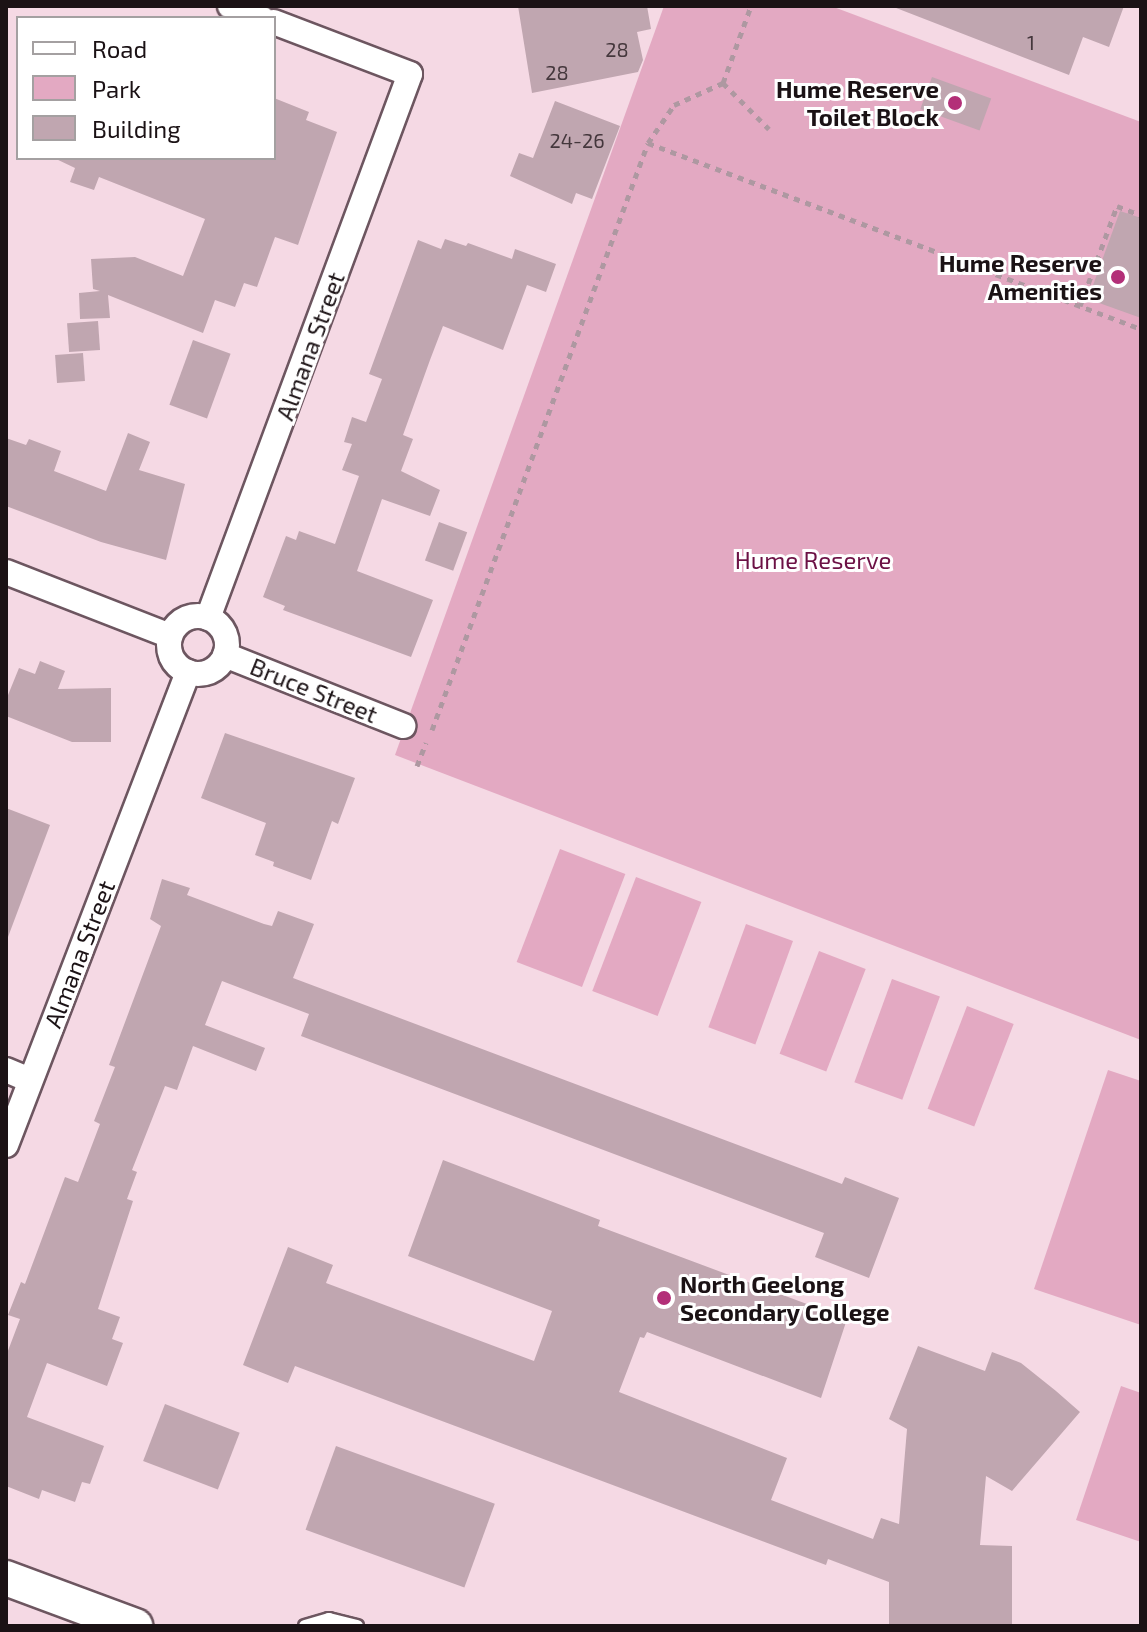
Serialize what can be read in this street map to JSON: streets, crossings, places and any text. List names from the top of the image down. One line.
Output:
{"streets":{"street":["Almana Street","Bruce Street"]},"crossings":[["Almana Street","Bruce Street"]],"parks":["Hume Reserve"],"places":["Hume Reserve Toilet Block","Hume Reserve Amenities","North Geelong Secondary College"],"house_numbers":["1","28","28","24-26"],"legend":["Road","Park","Building"]}
